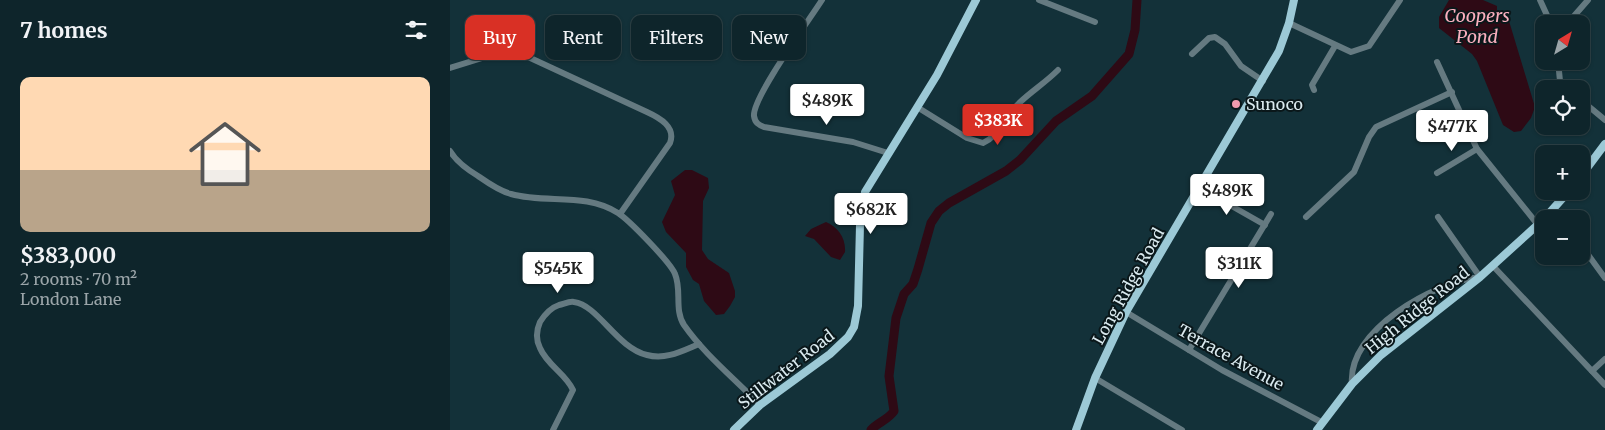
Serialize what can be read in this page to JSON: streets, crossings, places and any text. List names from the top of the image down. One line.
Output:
{"streets":{"main road":["Long Ridge Road","High Ridge Road","Stillwater Road"],"street":["Terrace Avenue"]},"crossings":[["Long Ridge Road","Terrace Avenue"],["High Ridge Road","Terrace Avenue"]],"water":["Coopers Pond"],"places":["Sunoco"],"north":"top right","page":{"heading":"7 homes","map_buttons":["+","−"],"chip":["Buy","Rent","Filters","New"],"list":[{"name":"$383,000","note":"2 rooms · 70 m² · London Lane"}],"price":["$489K","$383K","$477K","$489K","$682K","$311K","$545K"]}}
